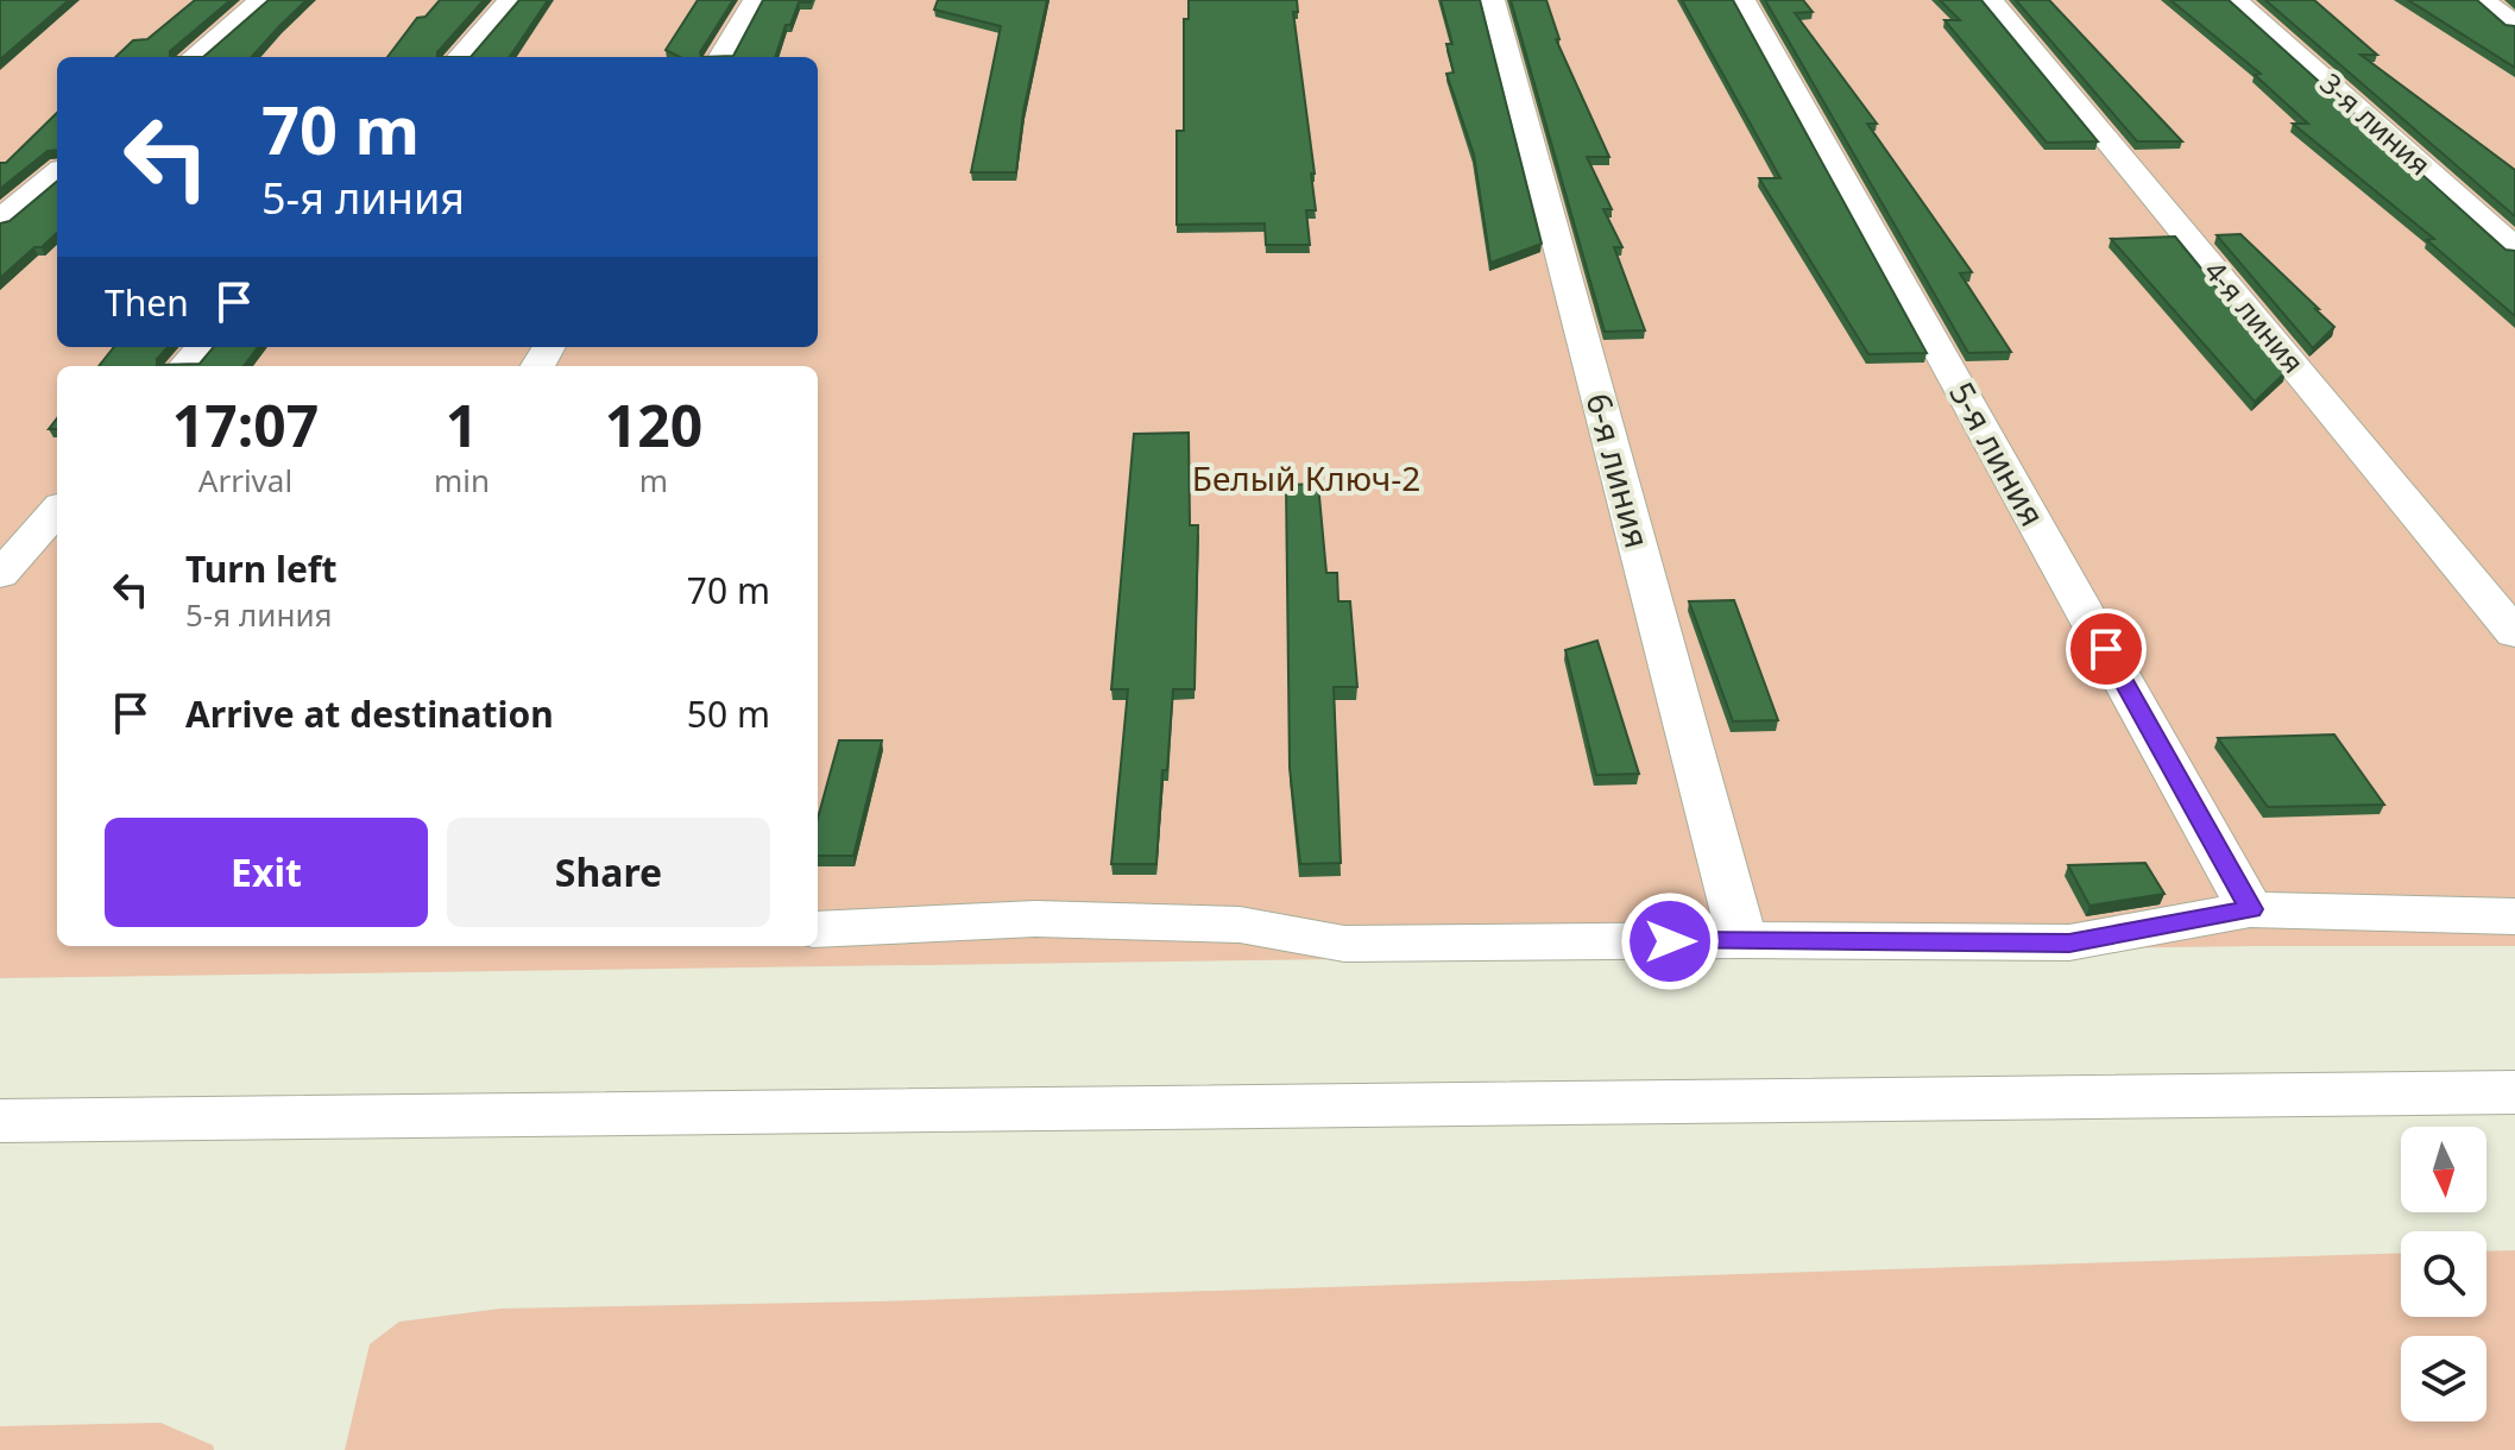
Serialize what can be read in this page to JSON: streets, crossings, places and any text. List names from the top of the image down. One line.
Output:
{"streets":{"street":["3-я линия","4-я линия","5-я линия","6-я линия"]},"parks":["Белый Ключ-2"],"north":"bottom","page":{"turn":["70 m","5-я линия"],"then":"Then","eta":["17:07","Arrival","1","min","120","m"],"list":[{"name":"Turn left","note":"5-я линия","value":"70 m"},{"name":"Arrive at destination","value":"50 m"}],"buttons":["Exit","Share"]}}
